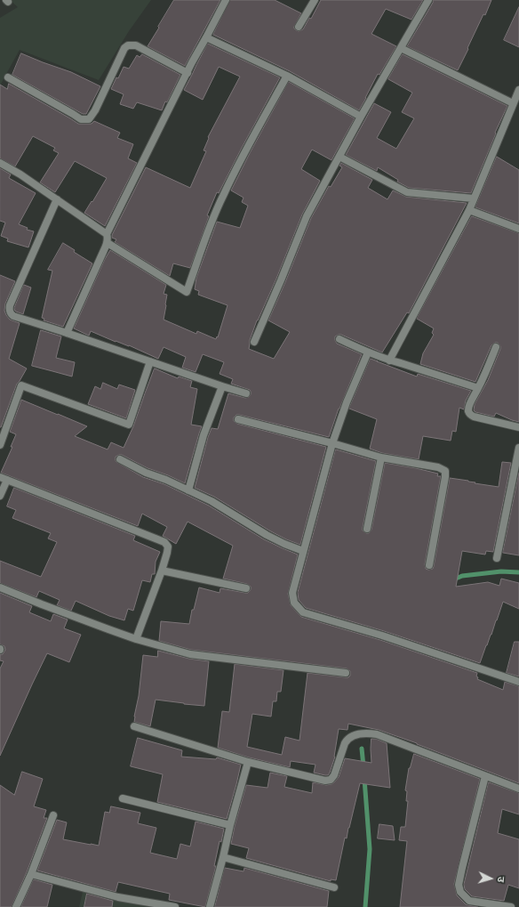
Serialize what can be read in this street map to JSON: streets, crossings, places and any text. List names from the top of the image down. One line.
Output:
{"north":"right"}
